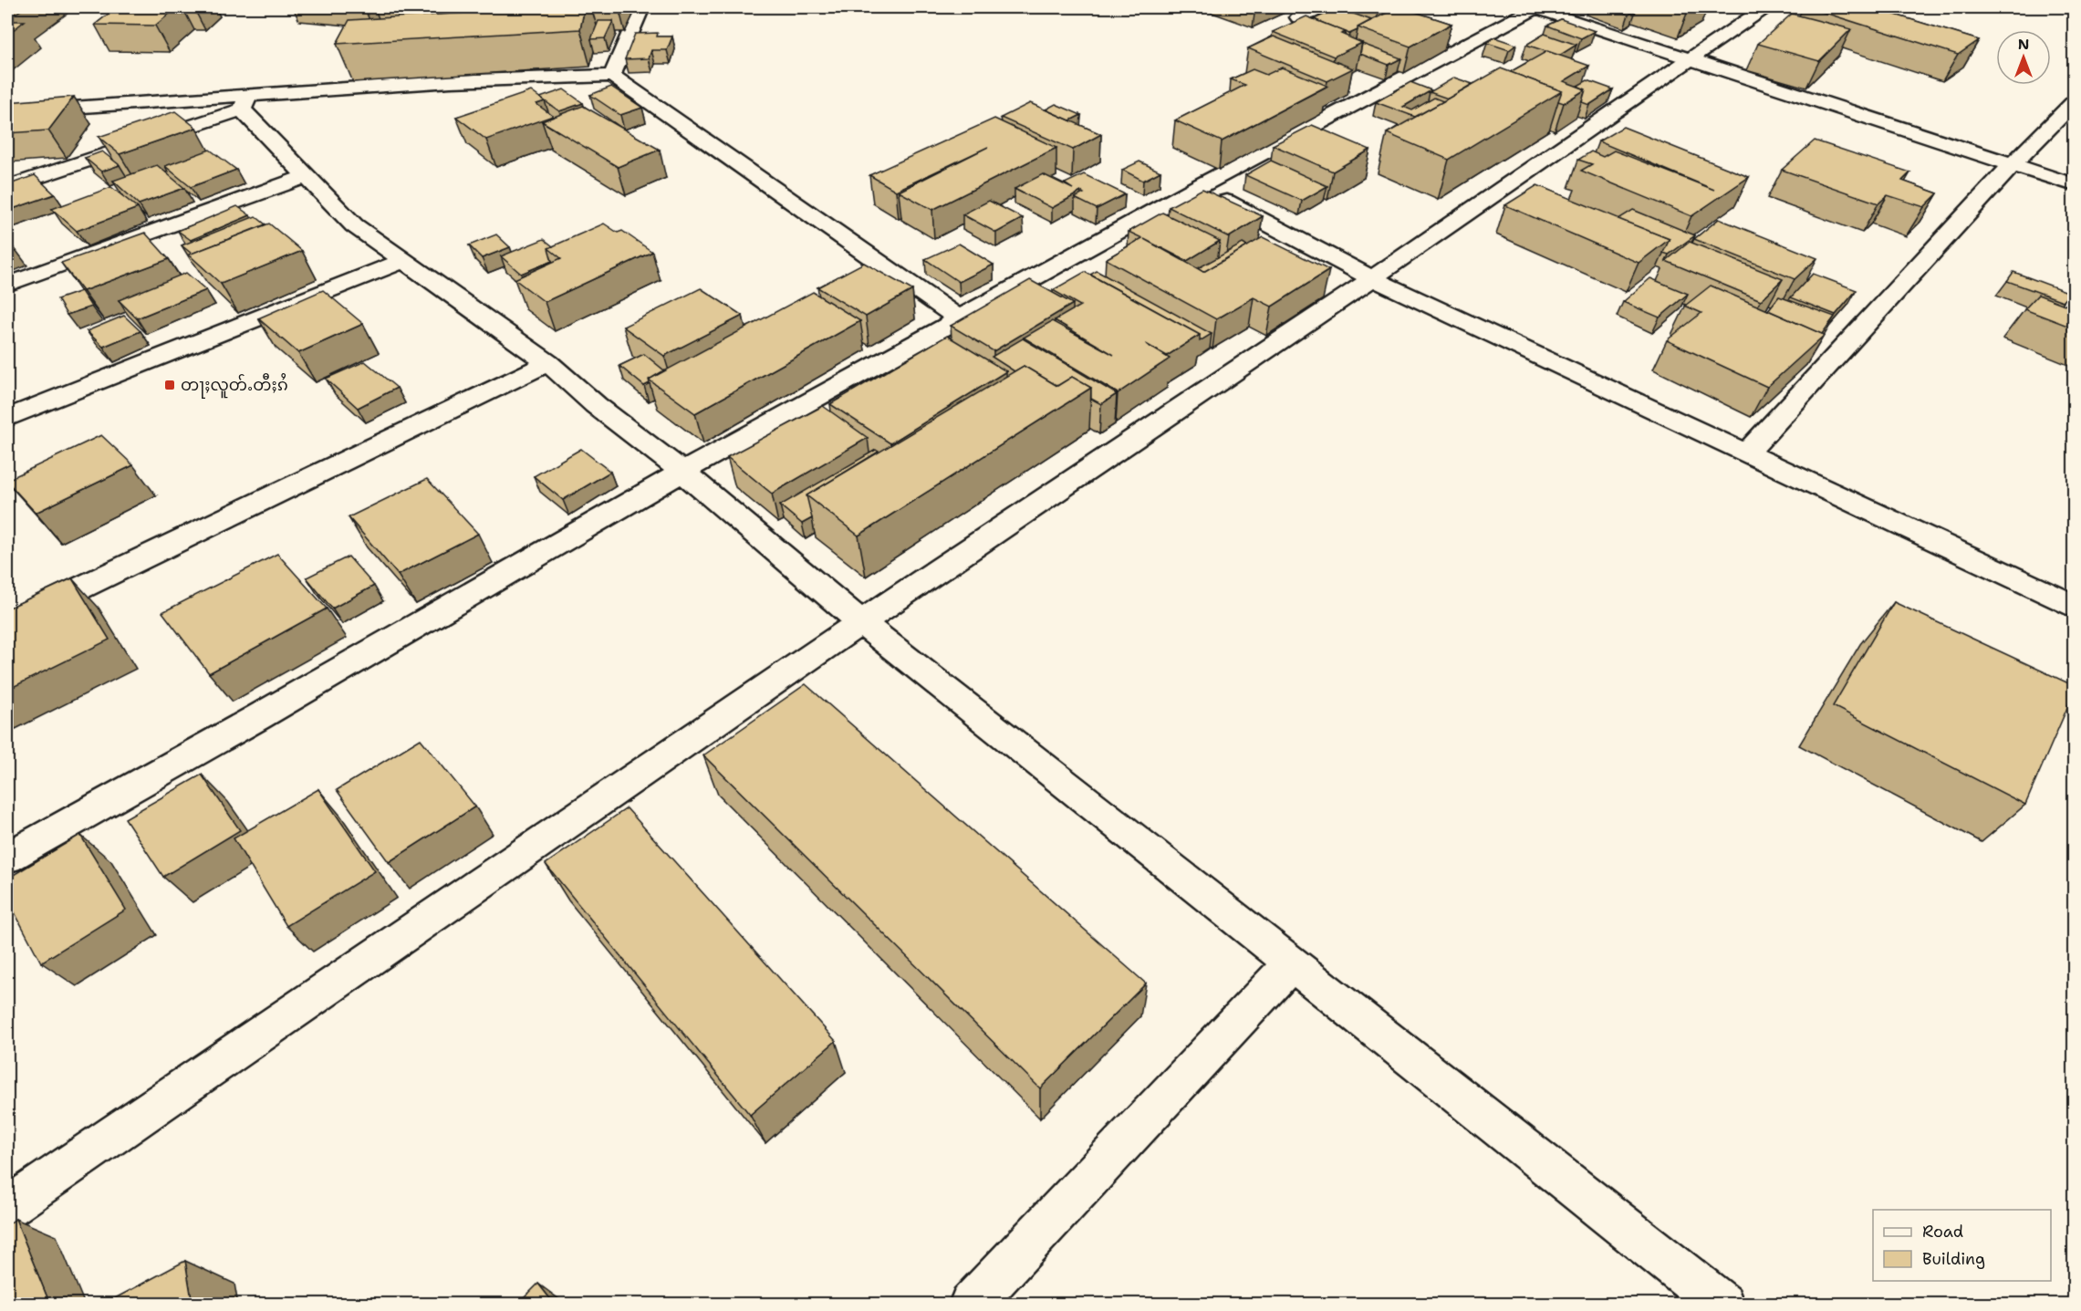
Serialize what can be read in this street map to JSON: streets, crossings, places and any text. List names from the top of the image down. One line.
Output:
{"places":{"transit":["တႃႈလူတ်ႉတီႈၵႆ"]},"legend":["Road","Building"],"north":"top"}
